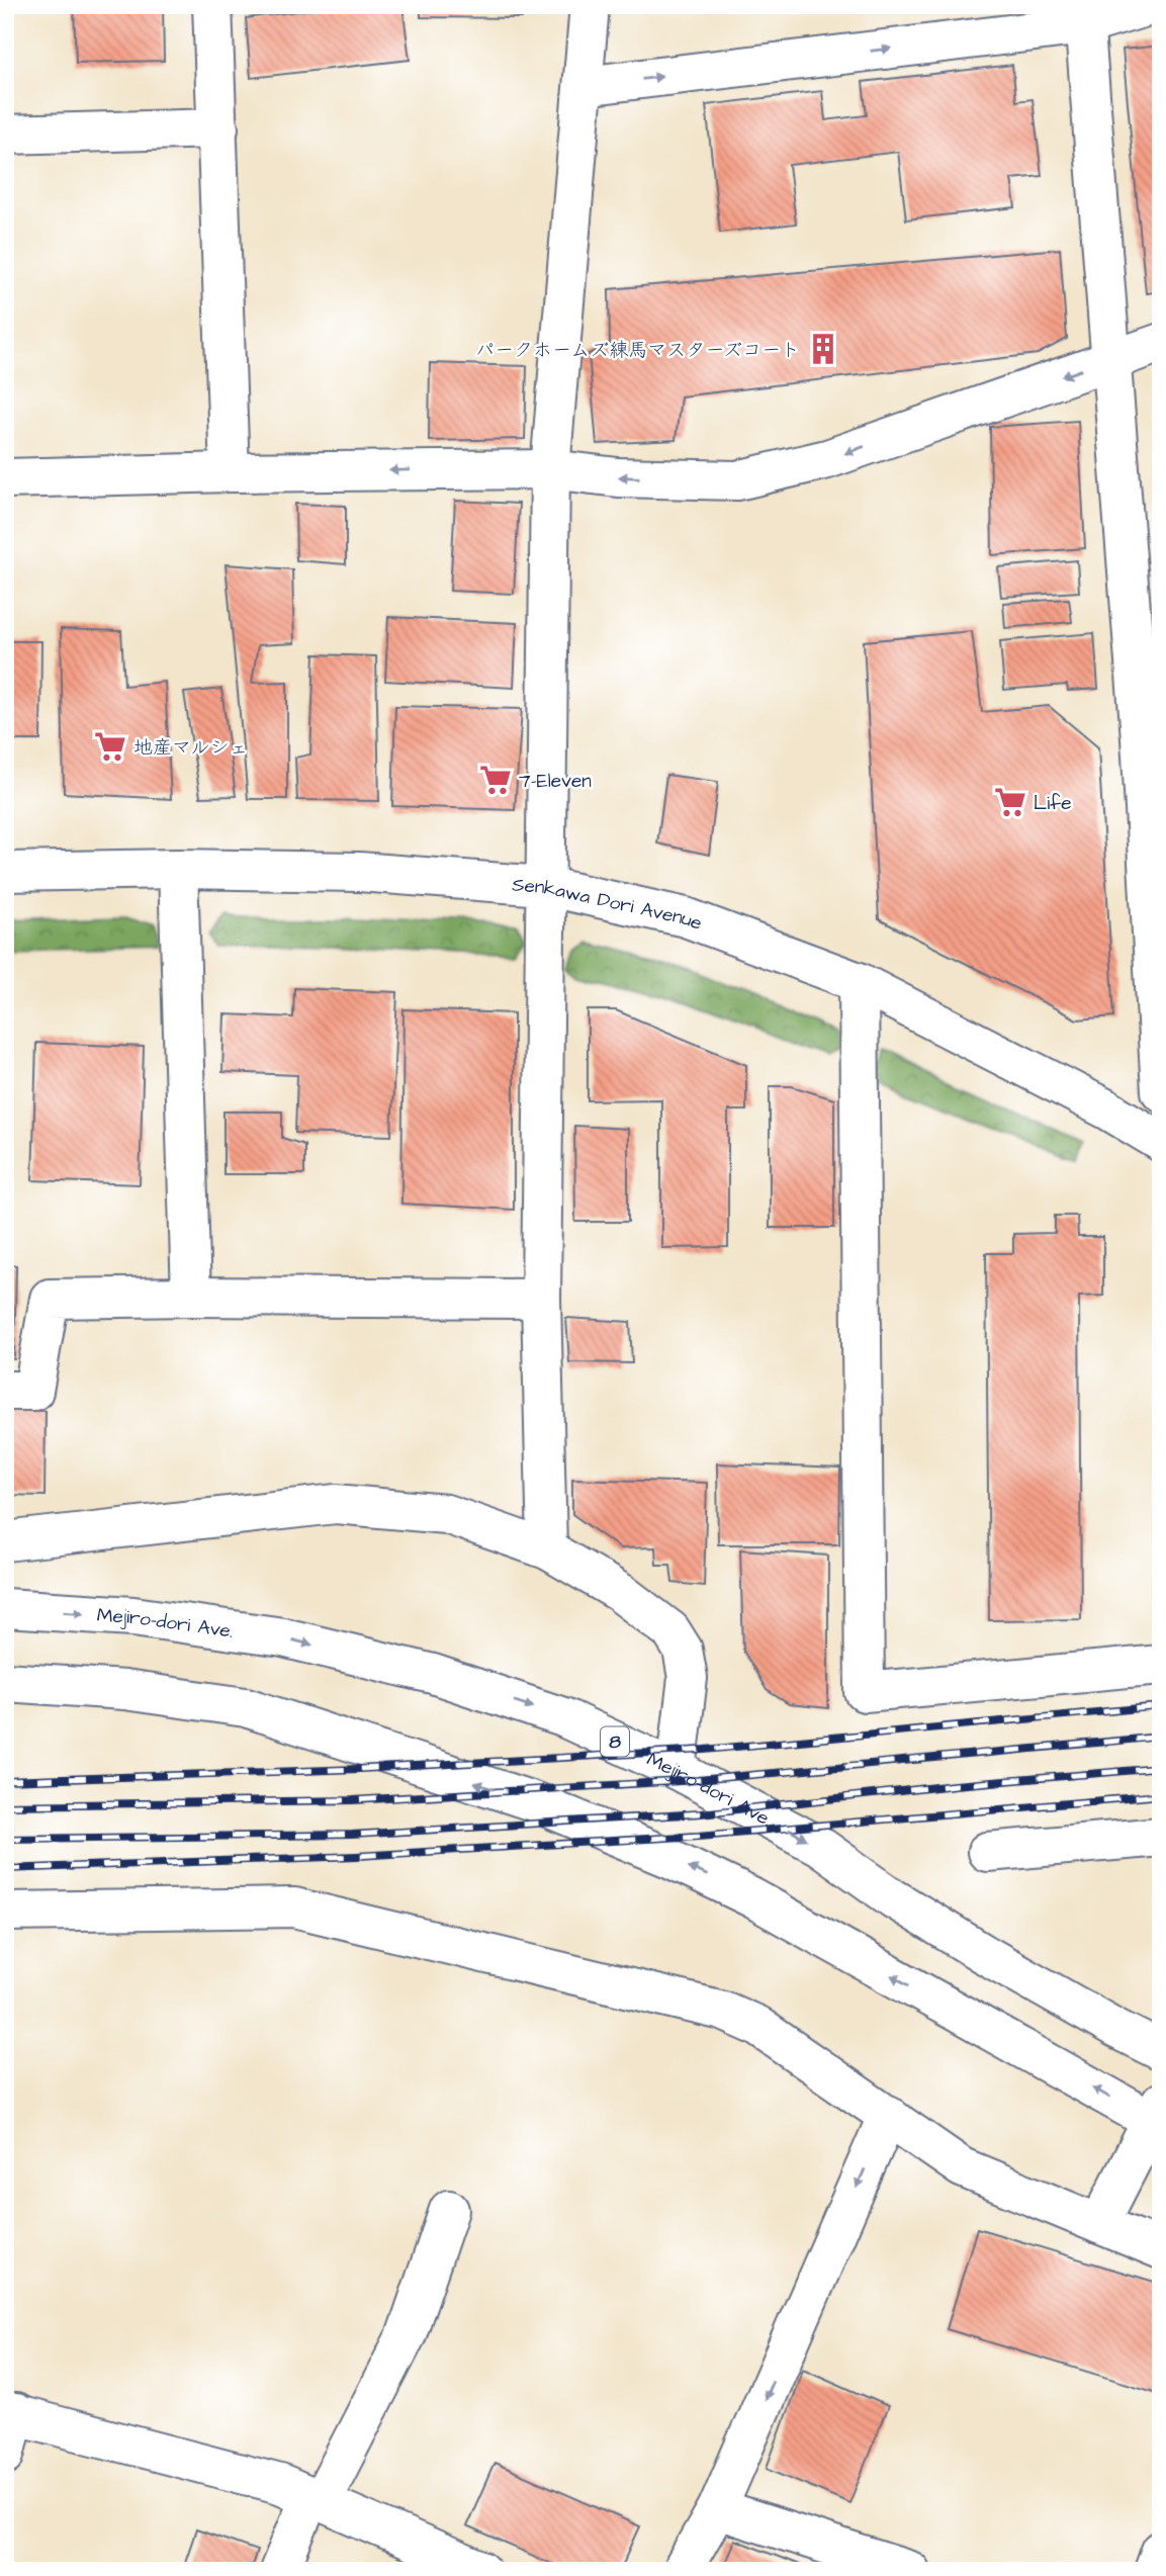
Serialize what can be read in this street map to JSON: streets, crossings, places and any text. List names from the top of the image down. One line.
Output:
{"streets":{"street":["Senkawa Dori Avenue","Mejiro-dori Ave.","8"]},"places":{"building":["パークホームズ練馬マスターズコート"],"supermarket":["地産マルシェ","7-Eleven","Life"]}}
